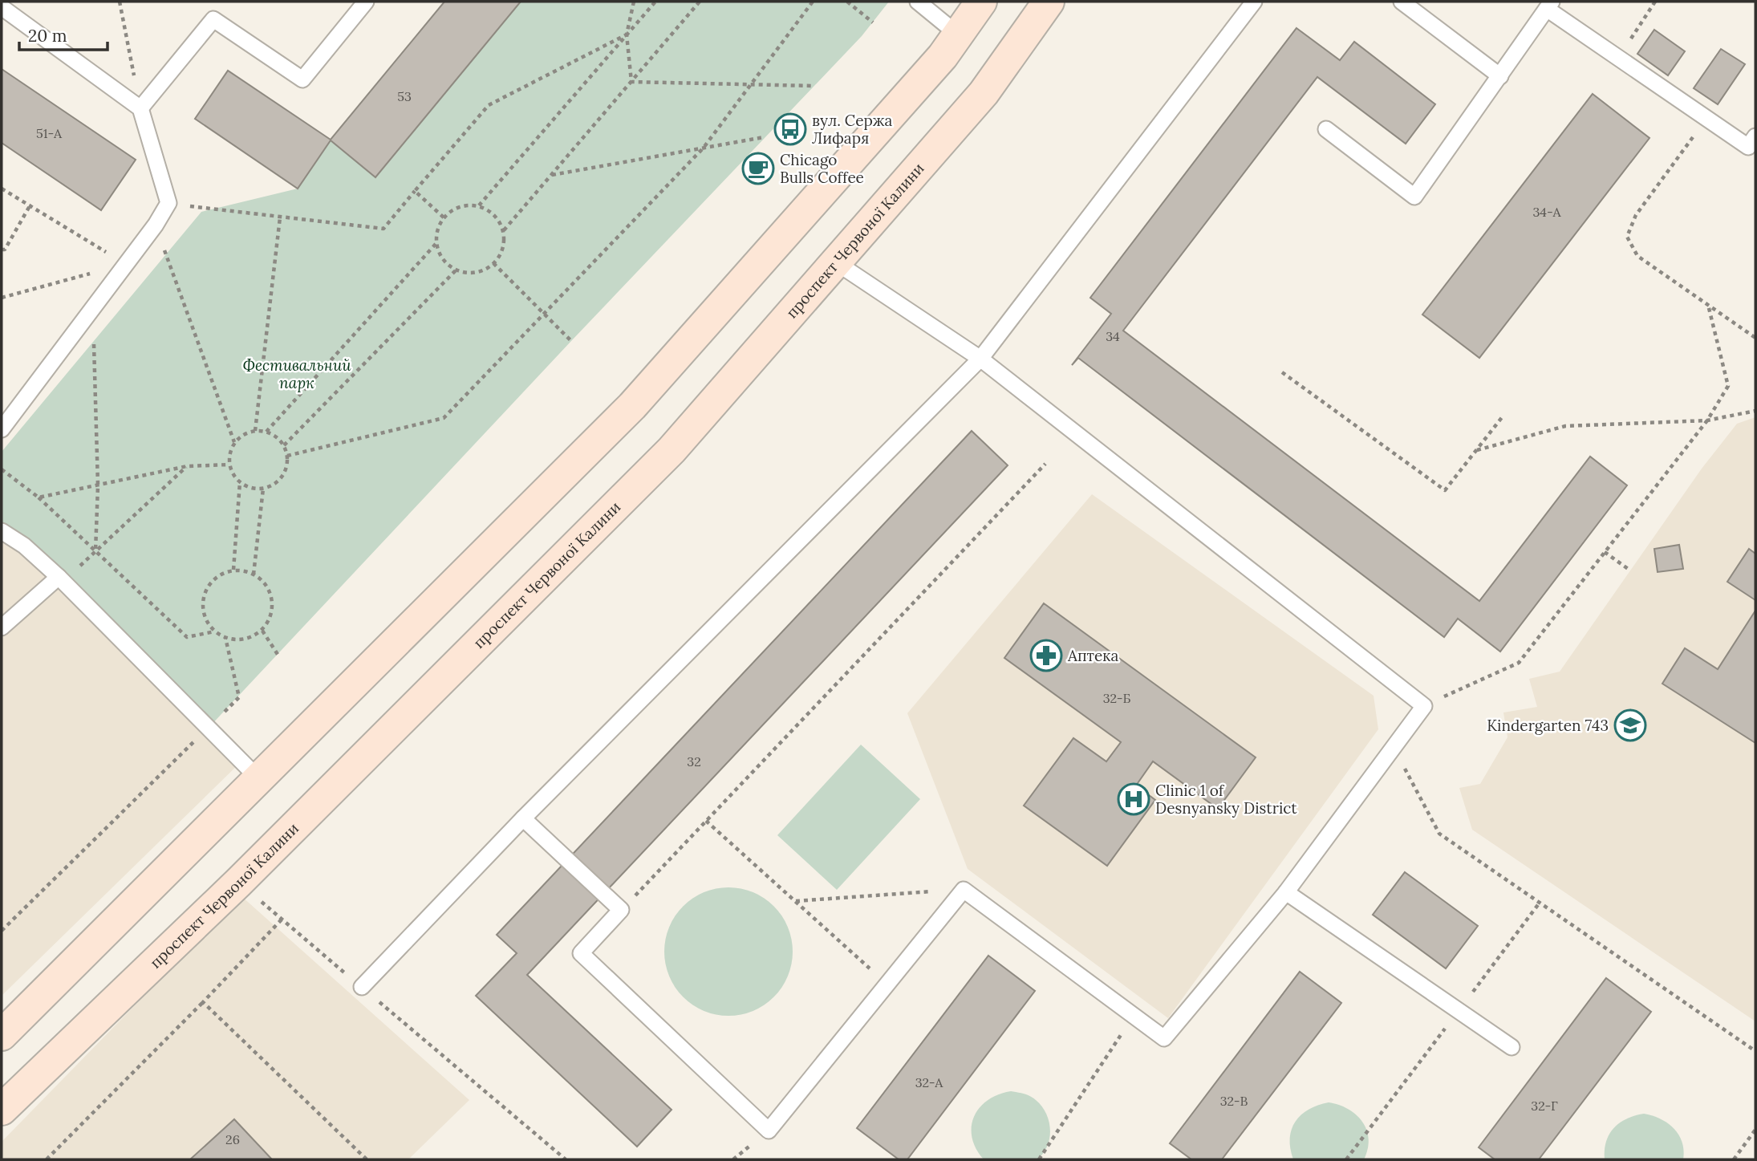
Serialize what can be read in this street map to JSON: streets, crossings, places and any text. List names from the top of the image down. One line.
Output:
{"streets":{"main road":["проспект Червоної Калини"]},"parks":["Фестивальний парк"],"places":{"bus stop":["вул. Сержа Лифаря"],"cafe":["Chicago Bulls Coffee"],"pharmacy":["Аптека"],"school or university":["Kindergarten 743"],"hospital":["Clinic 1 of Desnyansky District"]},"house_numbers":["53","51-А","34-А","34","32-Б","32","32-А","32-В","32-Г","26"],"scale_bar":"20 m"}
